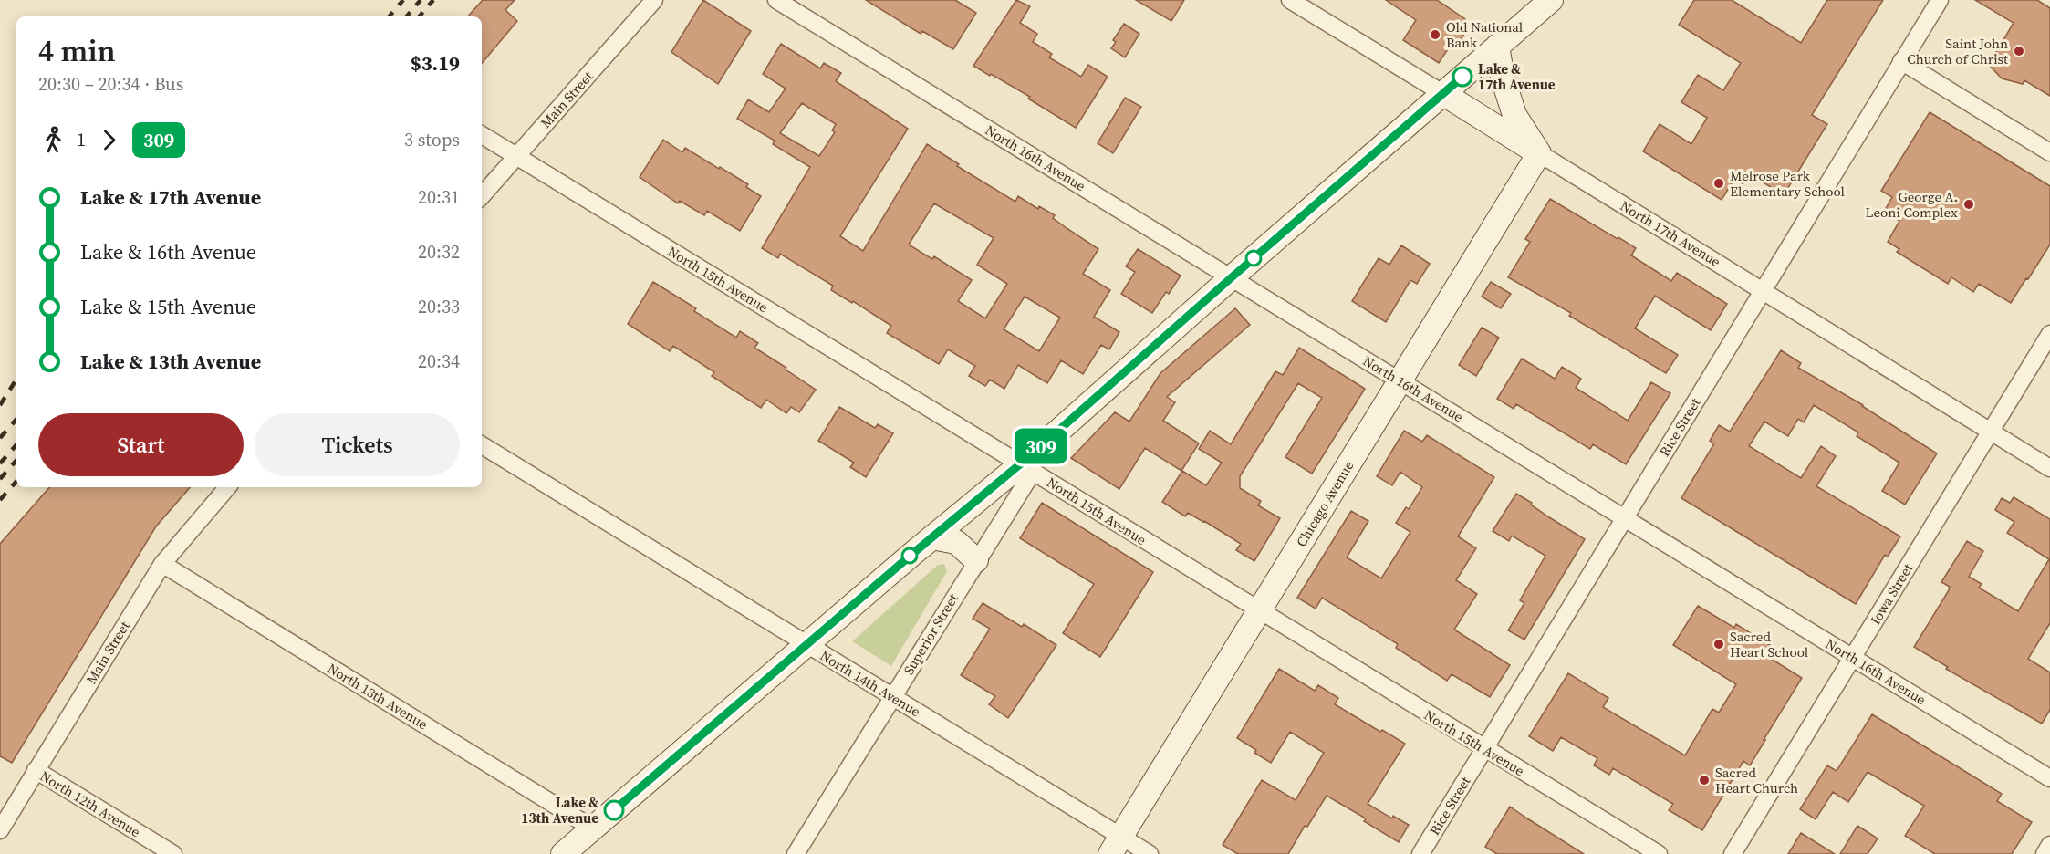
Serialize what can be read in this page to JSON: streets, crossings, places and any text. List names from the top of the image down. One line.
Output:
{"streets":{"main road":["North 17th Avenue","Chicago Avenue"],"street":["Main Street","North 16th Avenue","North 15th Avenue","Rice Street","Iowa Street","Superior Street","North 14th Avenue","North 13th Avenue","North 12th Avenue"]},"crossings":[["Main Street","North 15th Avenue"],["Main Street","North 13th Avenue"],["Main Street","North 12th Avenue"],["North 16th Avenue","Rice Street"],["North 16th Avenue","Chicago Avenue"],["North 16th Avenue","Iowa Street"],["North 17th Avenue","Rice Street"],["North 17th Avenue","Chicago Avenue"],["North 17th Avenue","Iowa Street"],["North 15th Avenue","Rice Street"],["North 15th Avenue","Chicago Avenue"],["North 15th Avenue","Superior Street"],["Chicago Avenue","North 14th Avenue"],["Superior Street","North 14th Avenue"]],"places":["Old National Bank","Saint John Church of Christ","Lake & 17th Avenue","Melrose Park Elementary School","George A. Leoni Complex","Sacred Heart School","Sacred Heart Church","Lake & 13th Avenue"],"lines":["bus line 309"],"page":{"on_map":"309","heading":["4 min","20:30 – 20:34 · Bus","$3.19"],"legs":["1","309","3 stops"],"list":[{"name":"Lake & 17th Avenue","value":"20:31"},{"name":"Lake & 16th Avenue","value":"20:32"},{"name":"Lake & 15th Avenue","value":"20:33"},{"name":"Lake & 13th Avenue","value":"20:34"}],"buttons":["Start","Tickets"]}}
